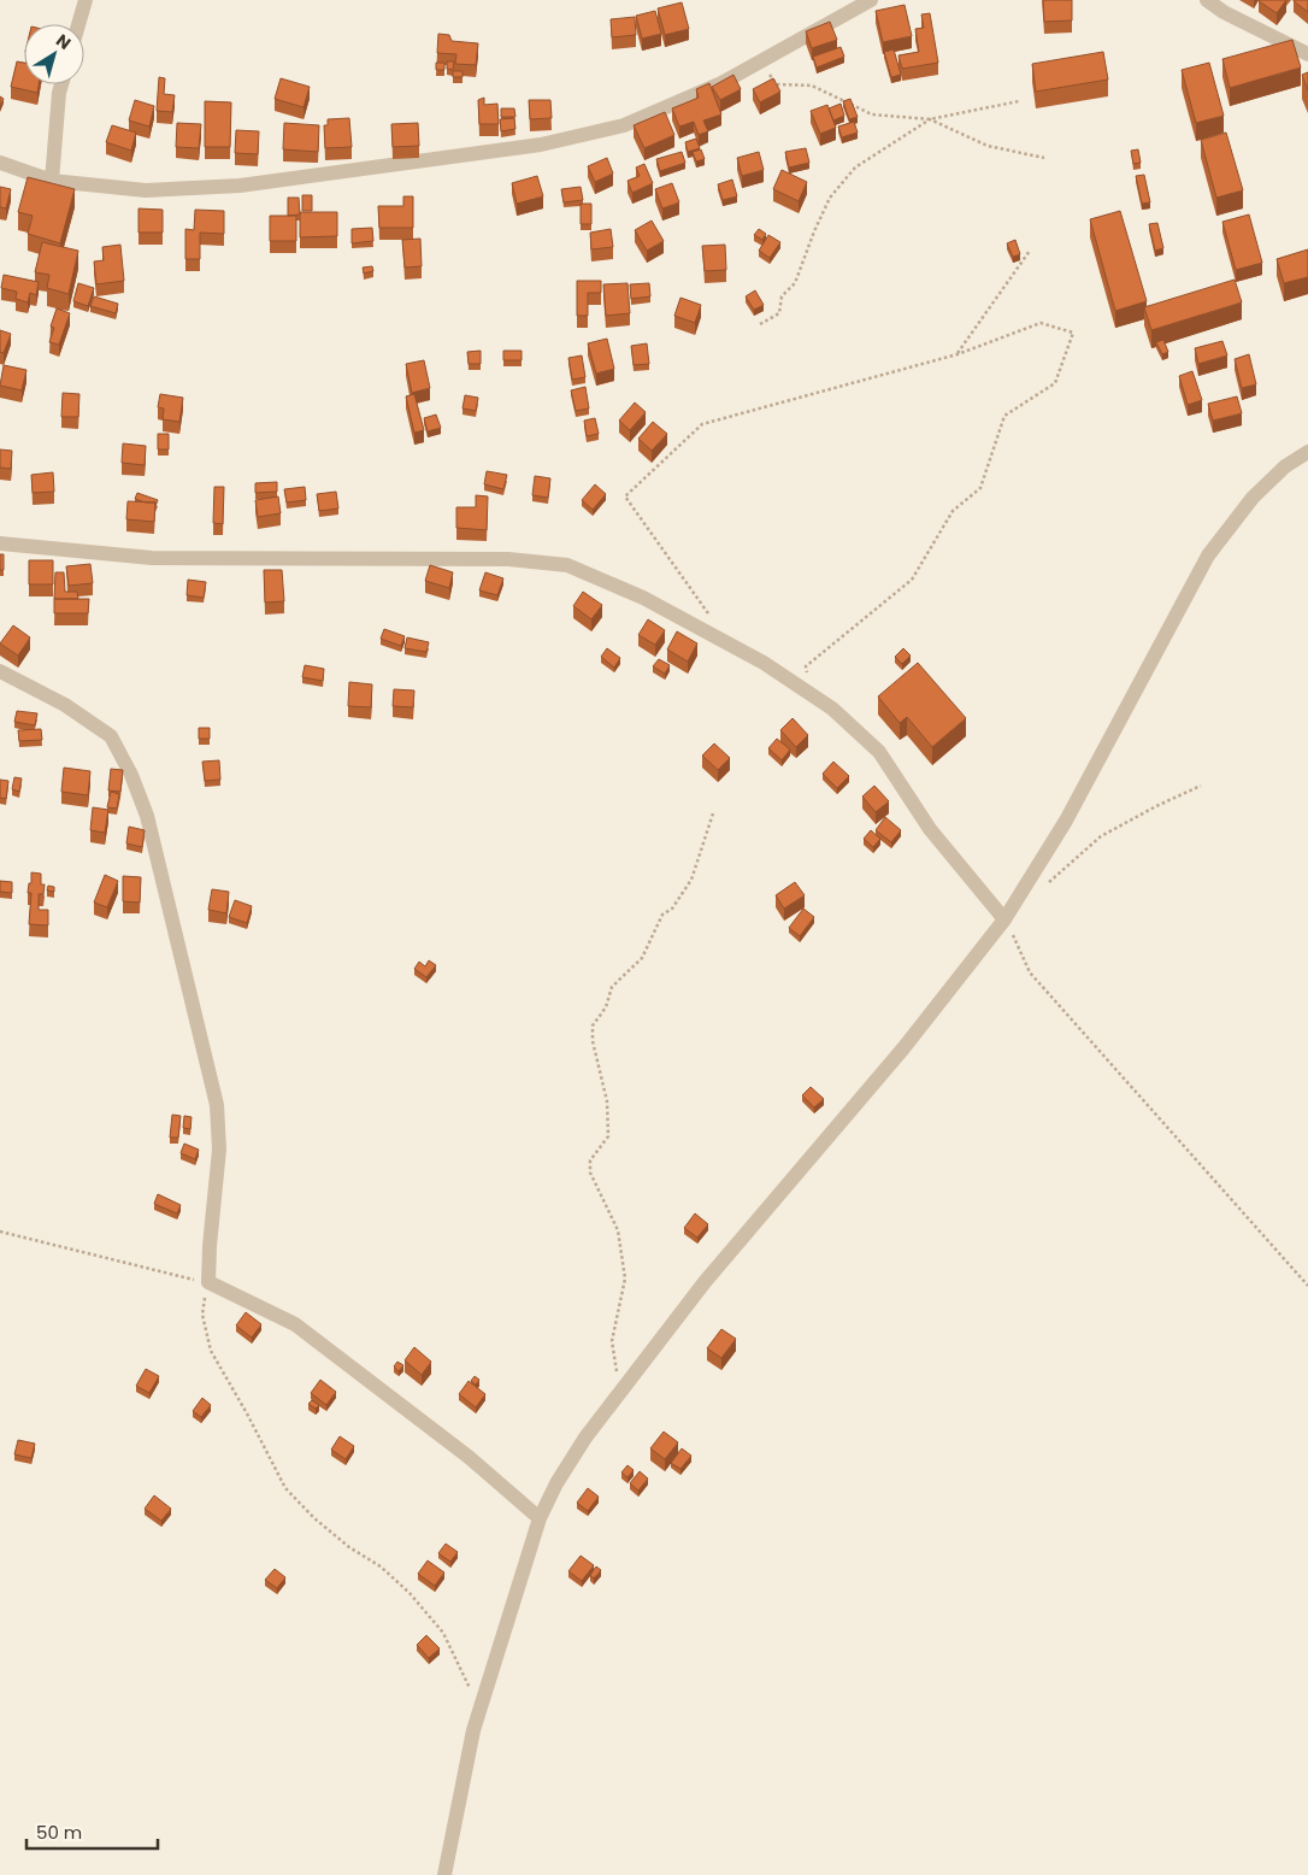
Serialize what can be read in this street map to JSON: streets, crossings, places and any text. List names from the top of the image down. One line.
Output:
{"scale_bar":"50 m","north":"top right"}
